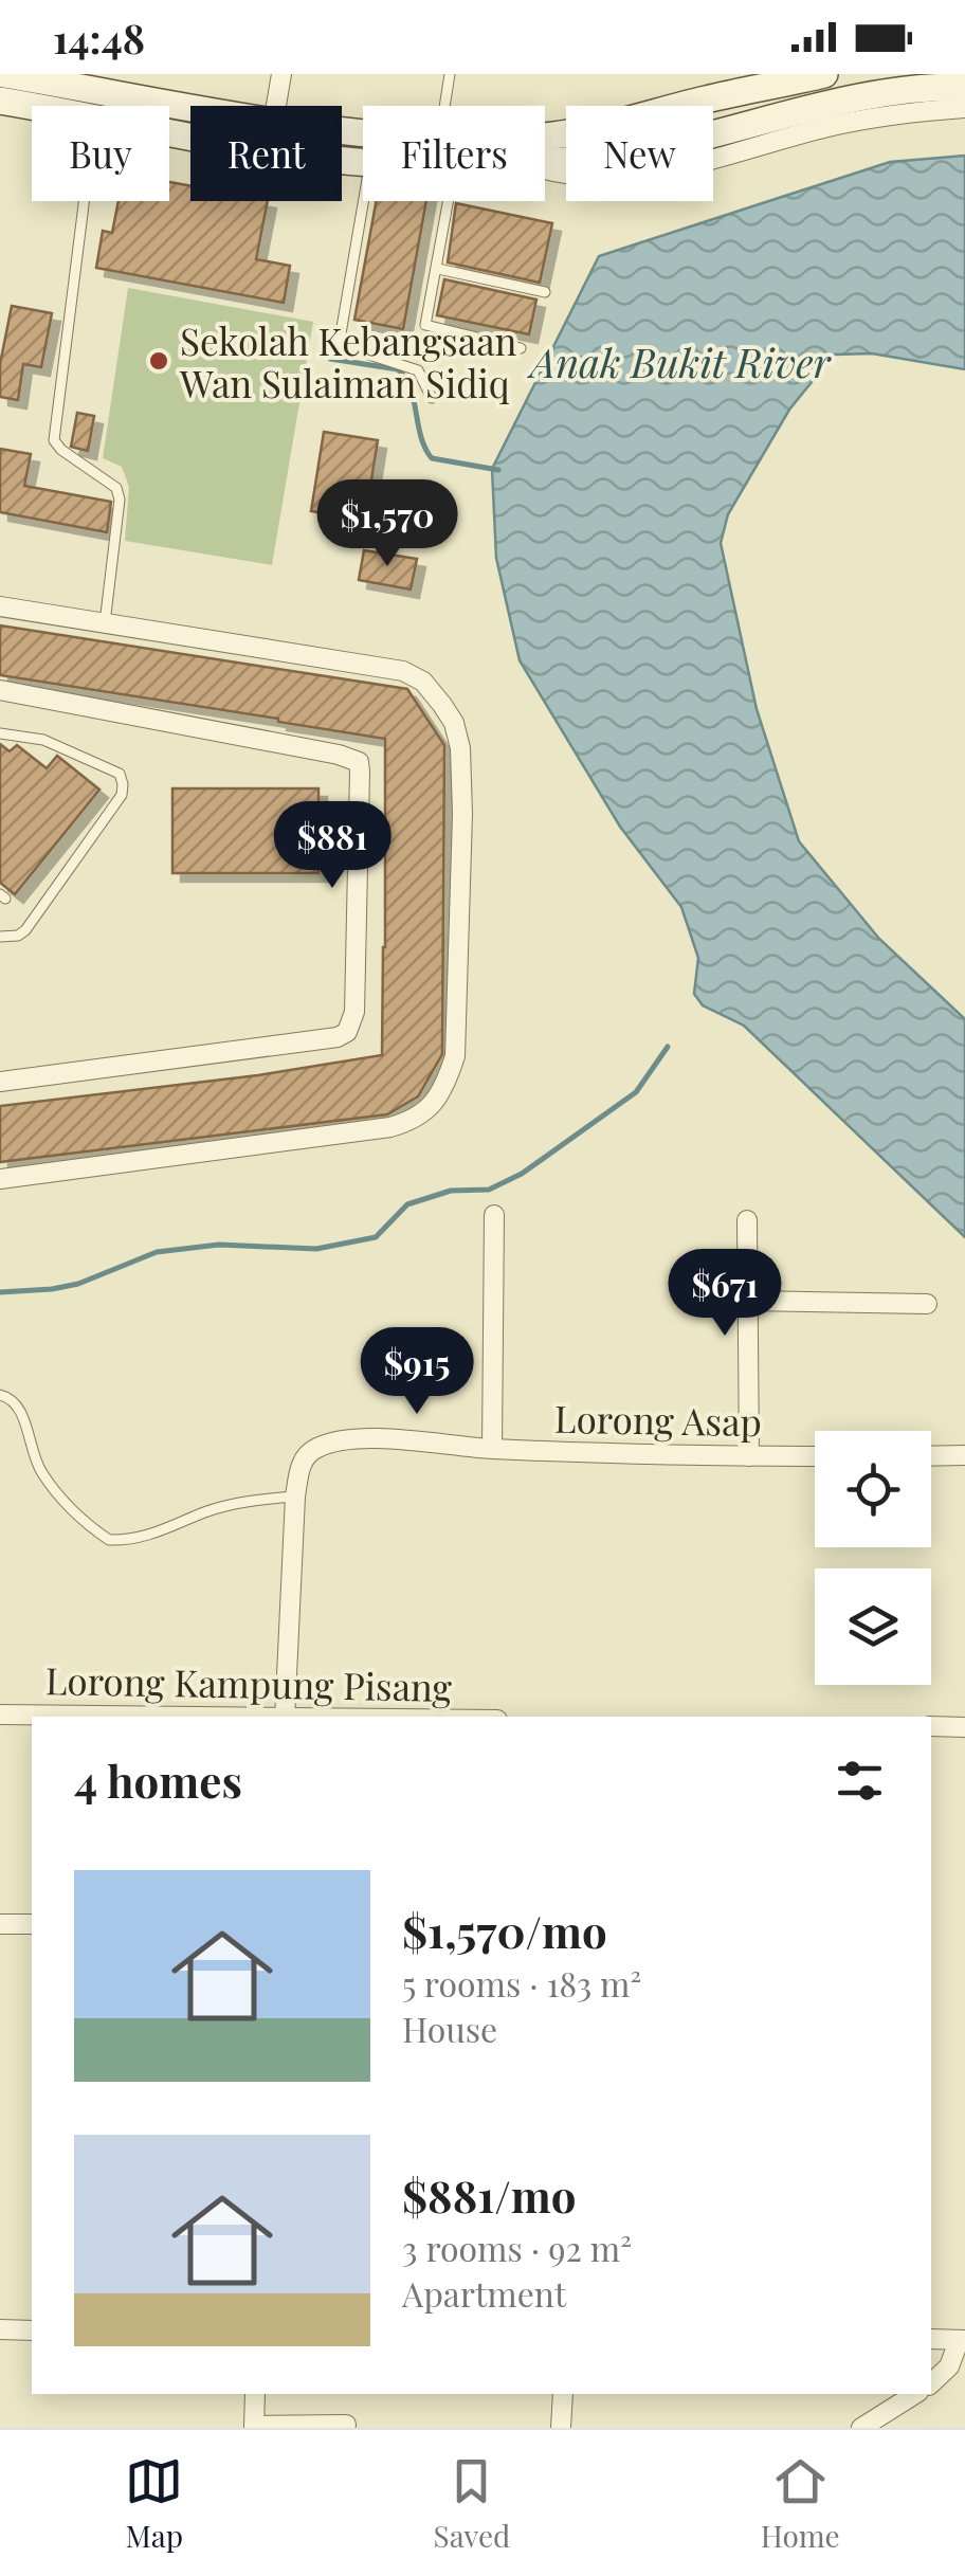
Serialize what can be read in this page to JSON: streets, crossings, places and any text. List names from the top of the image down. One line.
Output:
{"streets":{"street":["Lorong Asap","Lorong Kampung Pisang"]},"water":["Anak Bukit River"],"places":["Sekolah Kebangsaan Wan Sulaiman Sidiq"],"page":{"status":"14:48","chip":["Buy","Rent","Filters","New"],"price":["$1,570","$881","$671","$915"],"heading":"4 homes","list":[{"name":"$1,570/mo","note":"5 rooms · 183 m² · House"},{"name":"$881/mo","note":"3 rooms · 92 m² · Apartment"}],"tabs":["Map","Saved","Home"]}}
